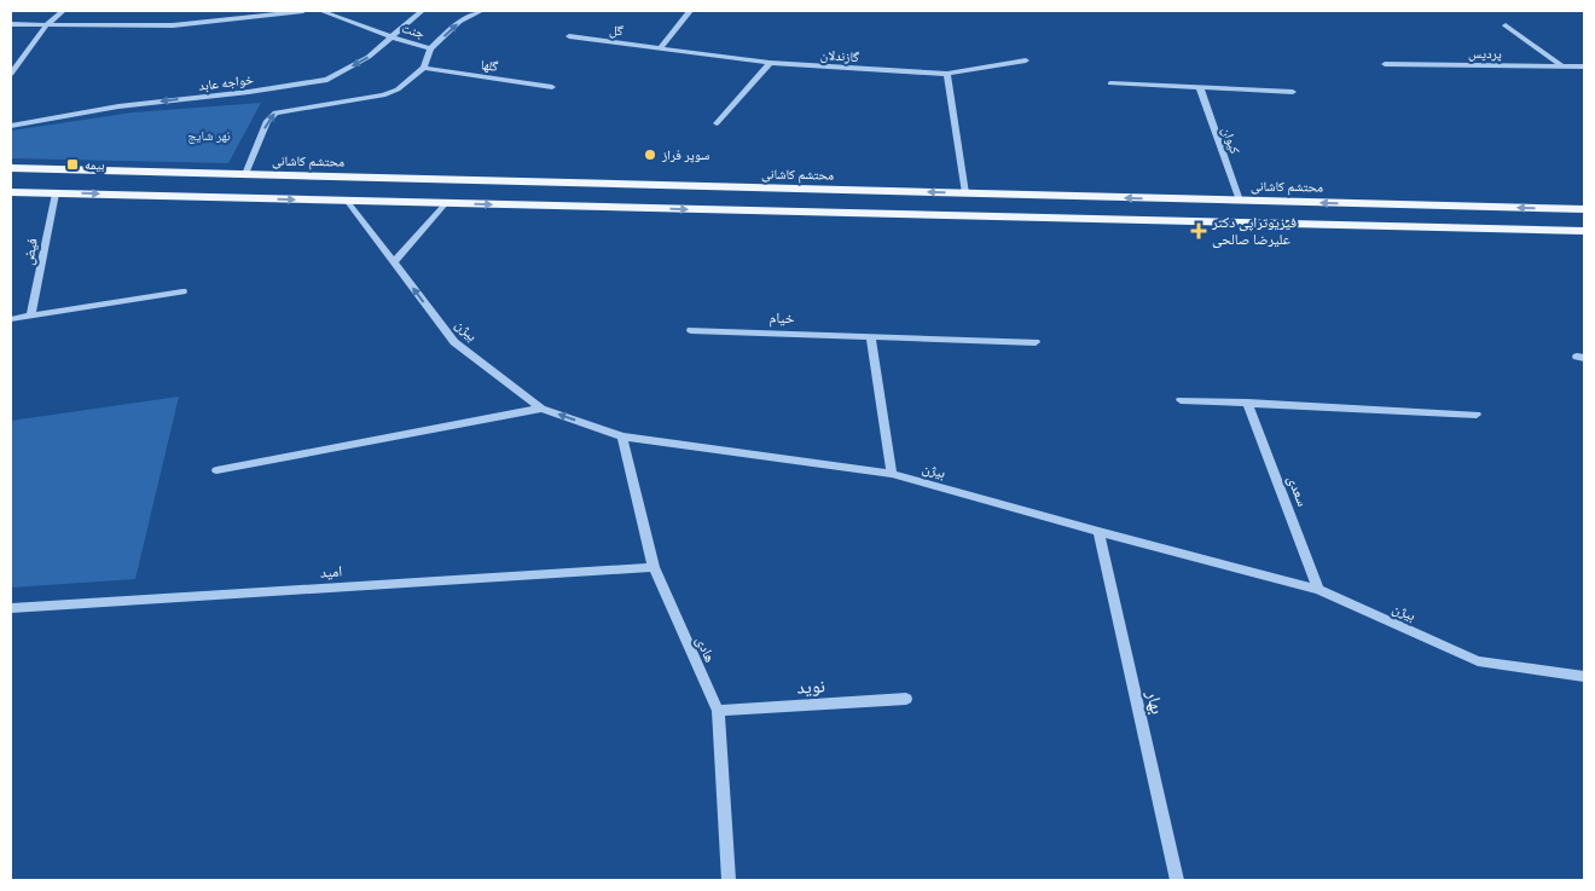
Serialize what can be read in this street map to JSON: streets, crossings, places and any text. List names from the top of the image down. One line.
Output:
{"streets":{"main road":["محتشم کاشانی"],"street":["جنت","گل","پردیس","گازندلان","گلها","خواجه عابد","کیوان","فیض","خیام","بیژن","سعدی","امید","هادی","نوید","بهار"]},"crossings":[["جنت","خواجه عابد"],["گل","گازندلان"],["کیوان","محتشم کاشانی"],["بیژن","سعدی"],["بیژن","هادی"],["بیژن","بهار"],["امید","هادی"],["هادی","نوید"]],"parks":["نهر شایج"],"places":{"other":["سوپر فراز"],"transit":["بیمه"],"health":["فیزیوتراپی دکتر علیرضا صالحی"]}}
